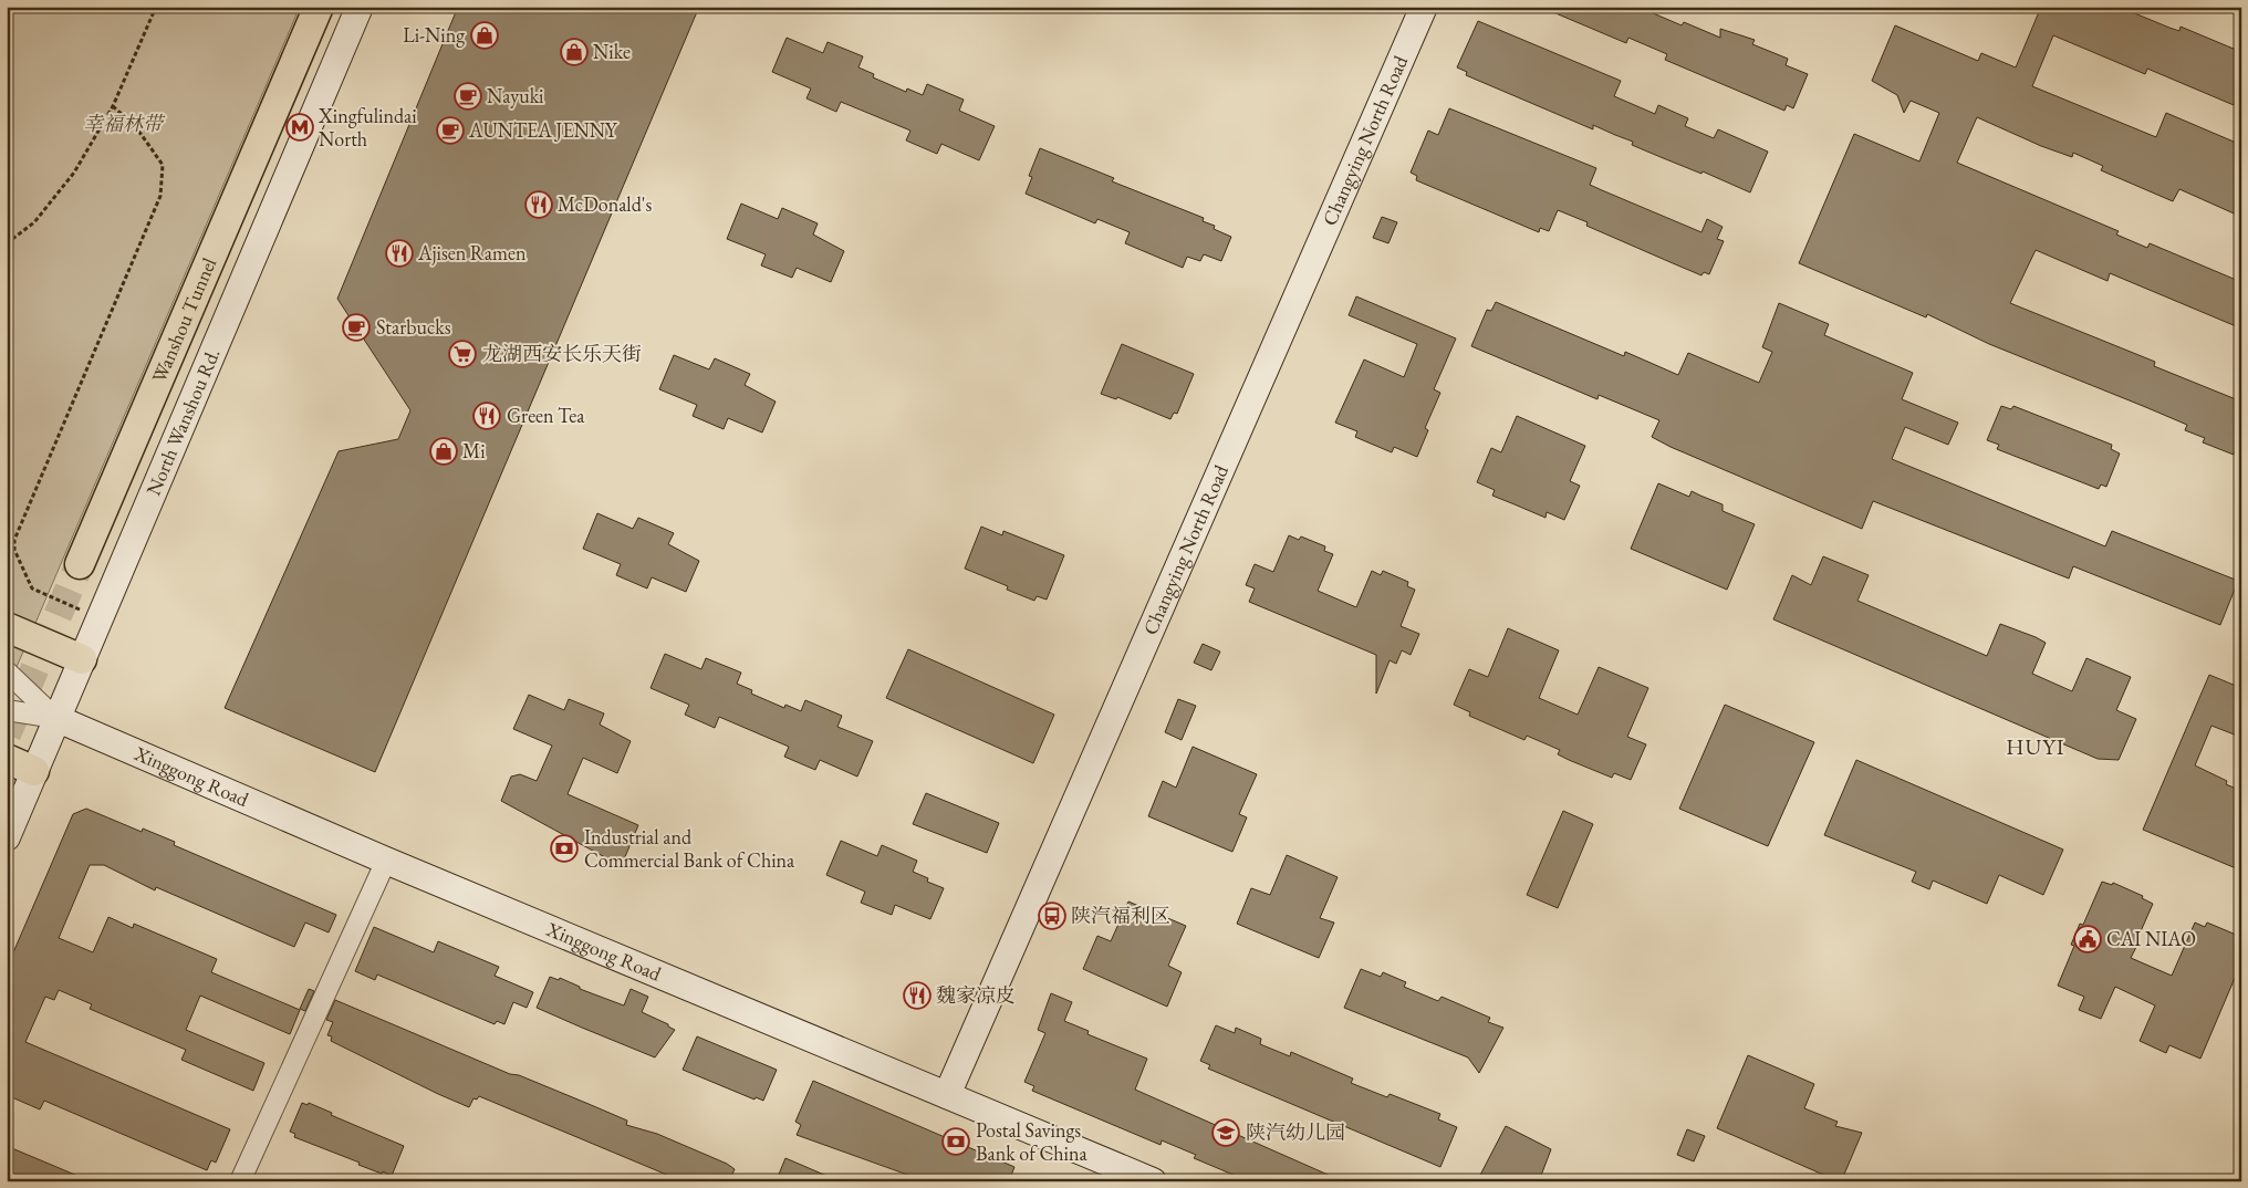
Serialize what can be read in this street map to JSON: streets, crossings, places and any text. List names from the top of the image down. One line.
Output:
{"streets":{"main road":["Wanshou Tunnel"],"street":["Changying North Road","North Wanshou Rd.","Xinggong Road"]},"crossings":[["Changying North Road","Xinggong Road"],["North Wanshou Rd.","Xinggong Road"]],"districts":["HUYI"],"parks":["幸福林带"],"places":{"shop":["Li-Ning","Nike","Mi"],"cafe":["Nayuki","AUNTEA JENNY","Starbucks"],"metro station":["Xingfulindai North"],"restaurant":["McDonald's","Ajisen Ramen","Green Tea","魏家凉皮"],"supermarket":["龙湖西安长乐天街"],"bank":["Industrial and Commercial Bank of China","Postal Savings Bank of China"],"bus stop":["陕汽福利区"],"public building":["CAI NIAO"],"school or university":["陕汽幼儿园"]}}
